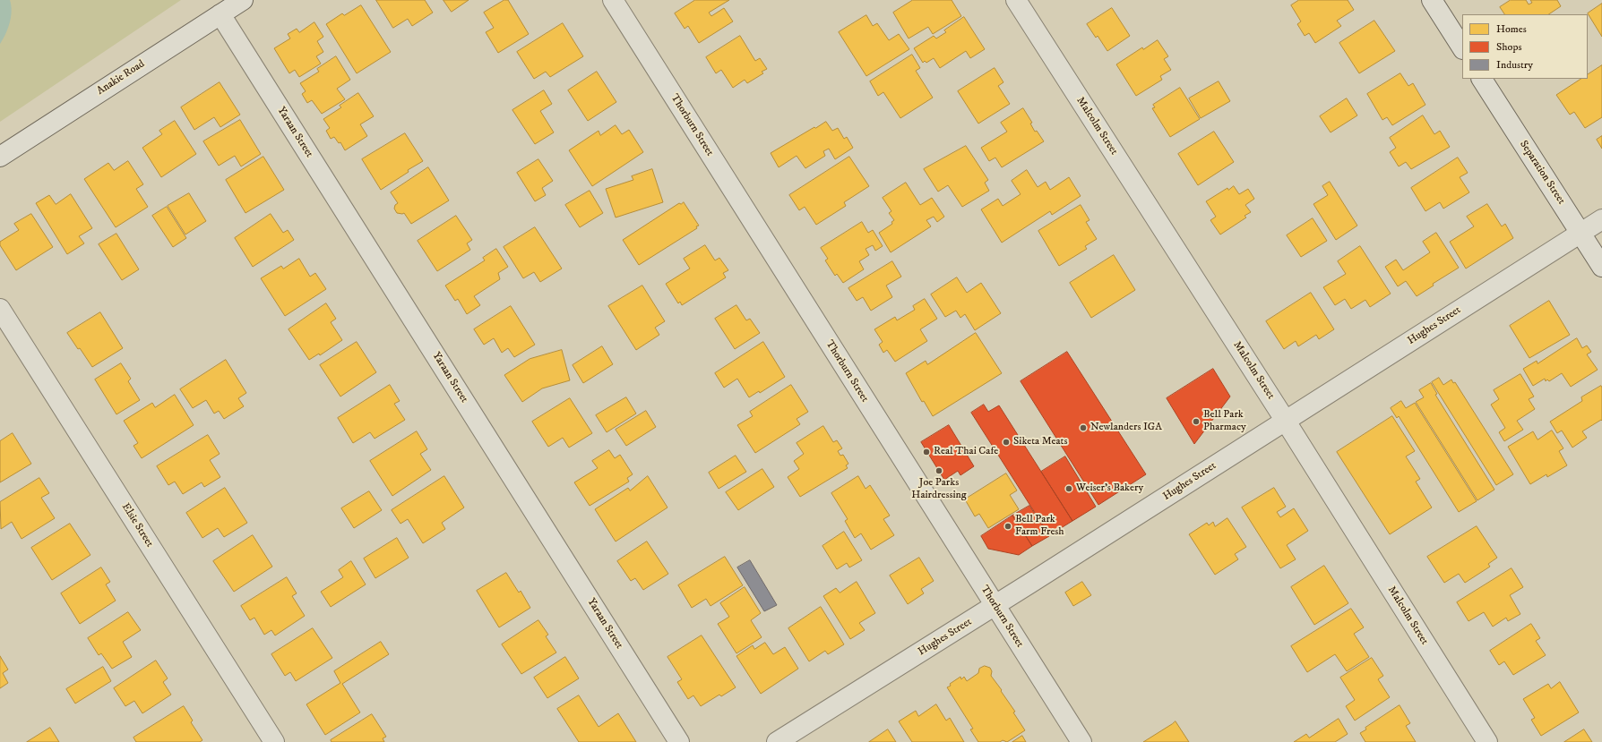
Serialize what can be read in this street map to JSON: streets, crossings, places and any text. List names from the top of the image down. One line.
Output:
{"streets":{"street":["Anakie Road","Thorburn Street","Malcolm Street","Yaraan Street","Separation Street","Hughes Street","Elsie Street"]},"crossings":[["Anakie Road","Yaraan Street"],["Thorburn Street","Hughes Street"],["Malcolm Street","Hughes Street"],["Separation Street","Hughes Street"]],"places":["Bell Park Pharmacy","Newlanders IGA","Siketa Meats","Real Thai Cafe","Joe Parks Hairdressing","Weiser's Bakery","Bell Park Farm Fresh"],"legend":["Homes","Shops","Industry"]}
